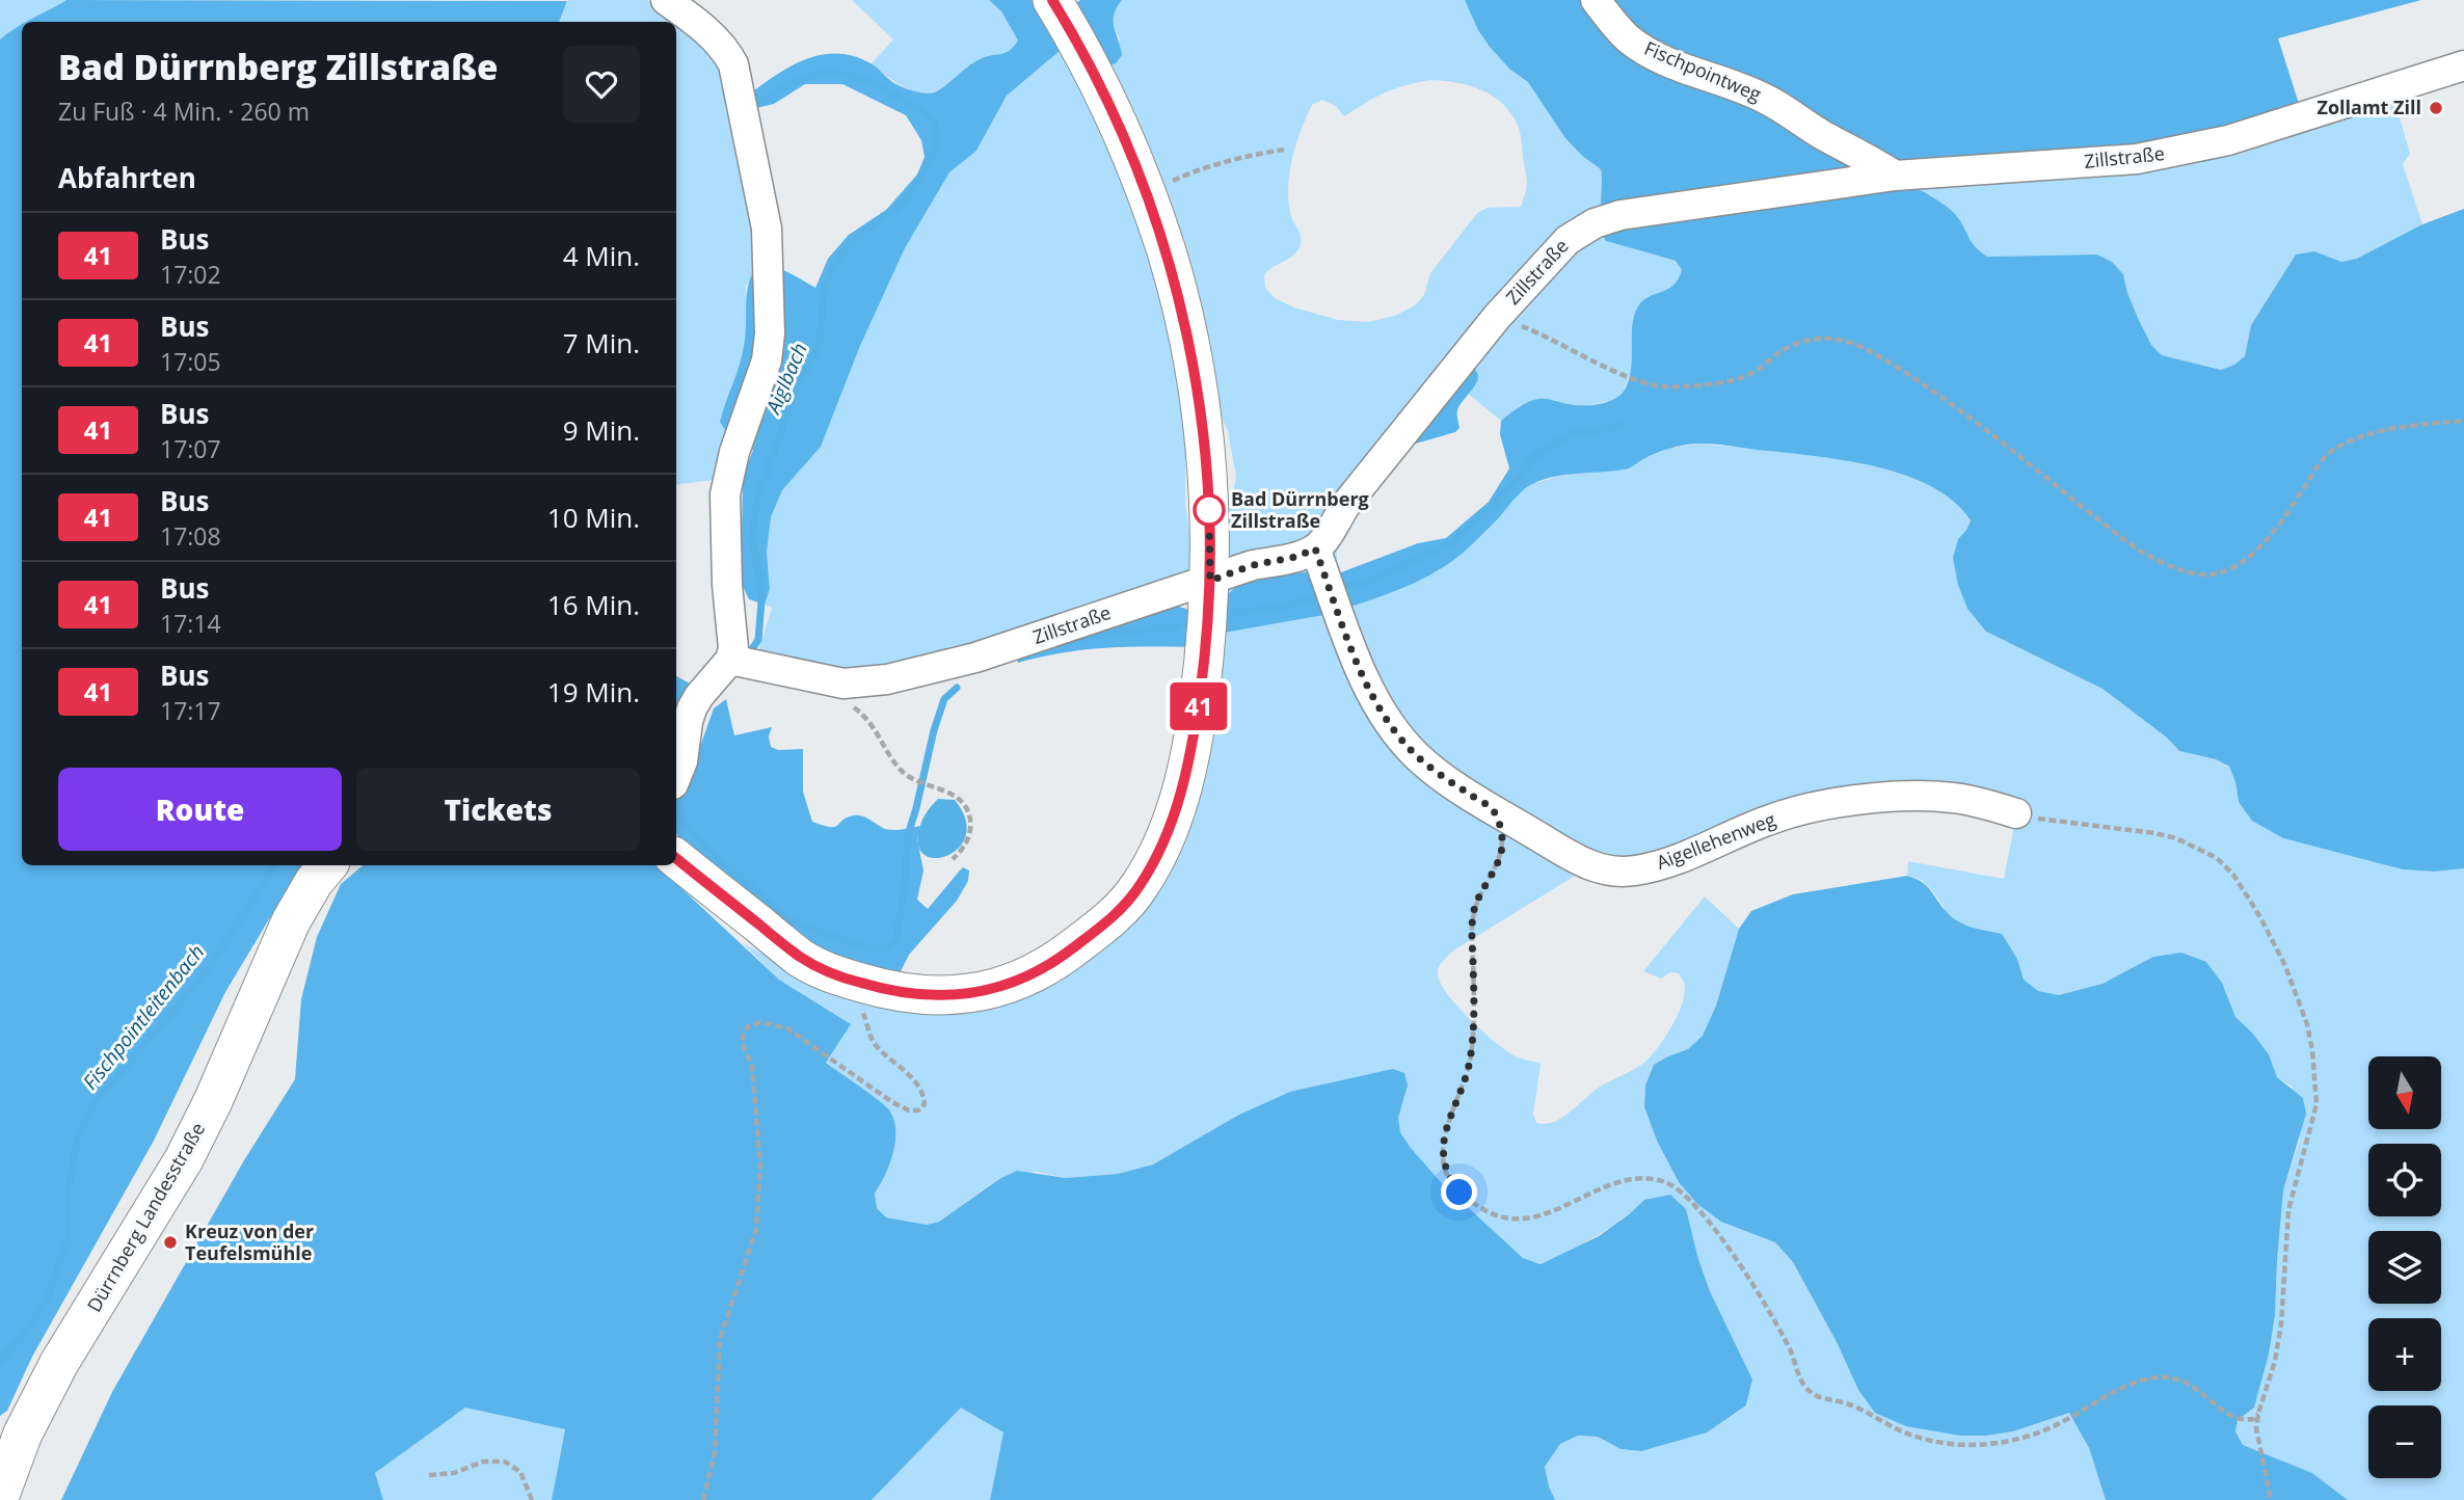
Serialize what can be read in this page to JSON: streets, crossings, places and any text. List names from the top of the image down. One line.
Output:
{"streets":{"main road":["Dürrnberg Landesstraße"],"street":["Fischpointweg","Zillstraße","Aigellehenweg"]},"crossings":[["Fischpointweg","Zillstraße"],["Zillstraße","Aigellehenweg"]],"water":["Aiglbach","Fischpointleitenbach"],"places":["Zollamt Zill","Bad Dürrnberg Zillstraße","Kreuz von der Teufelsmühle"],"lines":["bus line 41"],"north":"bottom","page":{"on_map":"41","heading":[["Bad Dürrnberg Zillstraße","Zu Fuß · 4 Min. · 260 m"],"Abfahrten"],"list":[{"mark":"41","name":"Bus","note":"17:02","value":"4 Min."},{"mark":"41","name":"Bus","note":"17:05","value":"7 Min."},{"mark":"41","name":"Bus","note":"17:07","value":"9 Min."},{"mark":"41","name":"Bus","note":"17:08","value":"10 Min."},{"mark":"41","name":"Bus","note":"17:14","value":"16 Min."},{"mark":"41","name":"Bus","note":"17:17","value":"19 Min."}],"buttons":["Route","Tickets"],"map_buttons":["+","−"]}}
